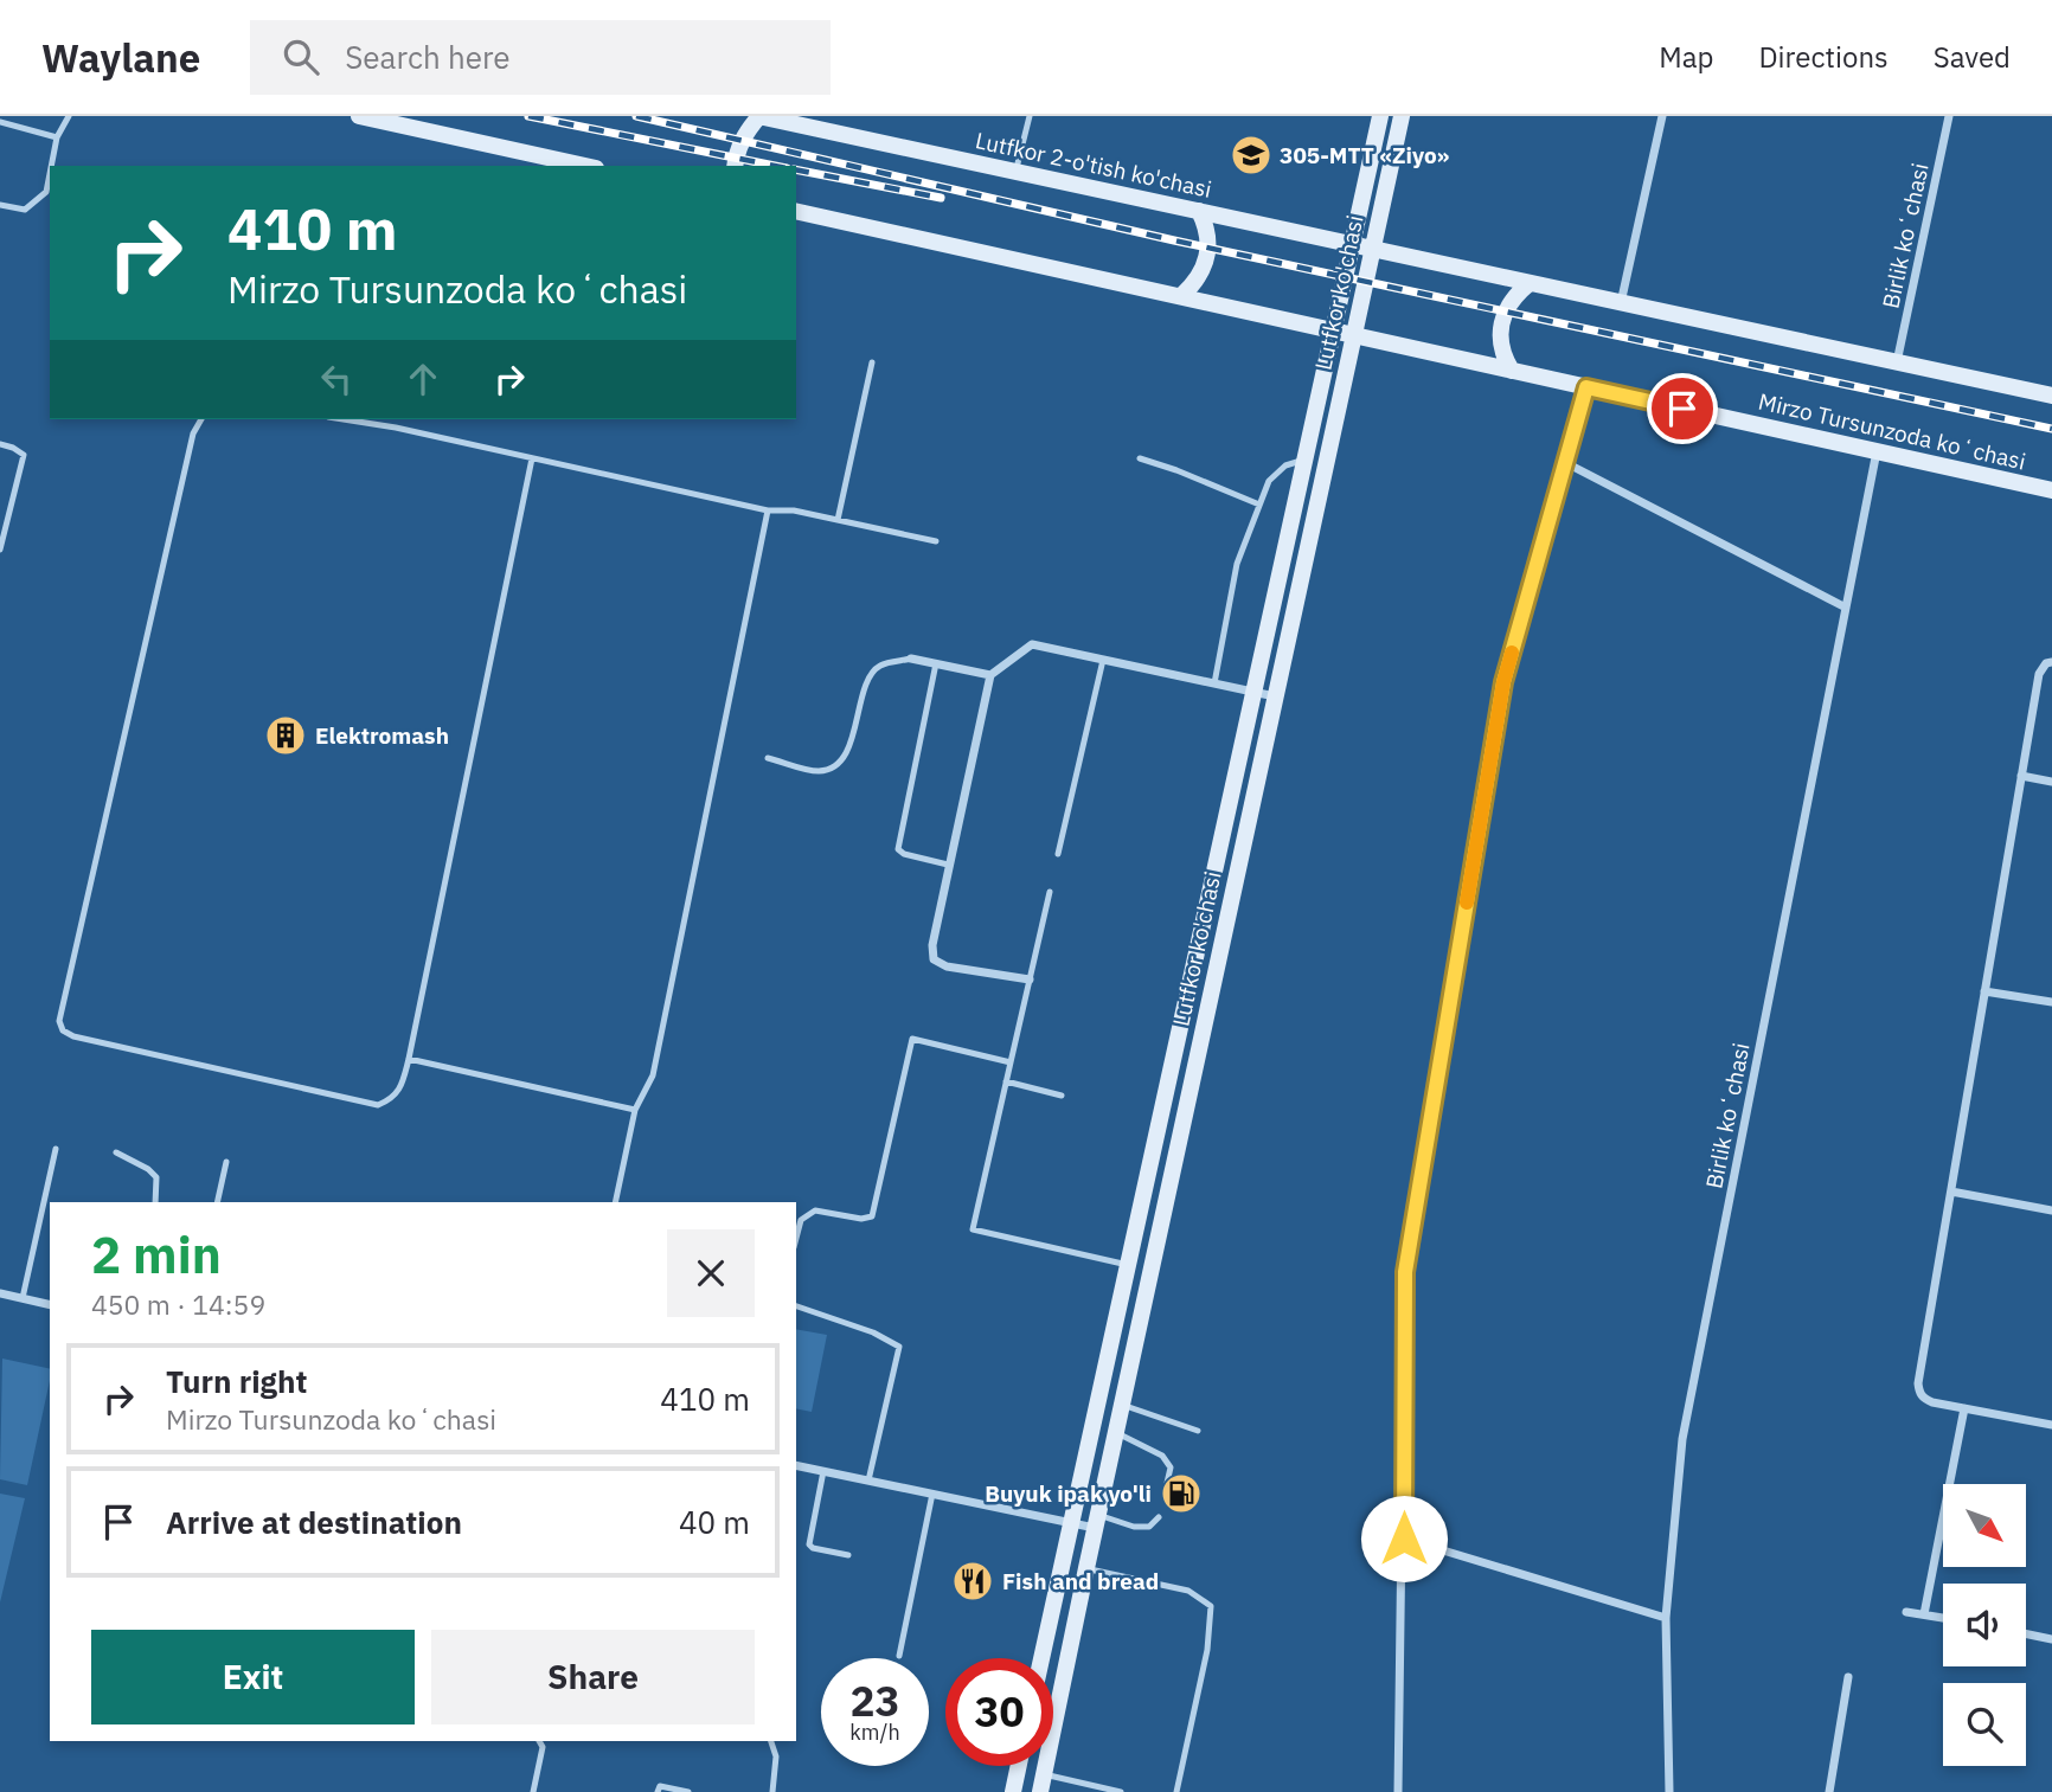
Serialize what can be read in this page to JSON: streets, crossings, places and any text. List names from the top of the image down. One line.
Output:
{"streets":{"main road":["Lutfkor 2-o'tish ko'chasi","Lutfkor ko'chasi","Mirzo Tursunzoda koʻchasi"],"street":["Birlik koʻchasi"]},"crossings":[["Lutfkor 2-o'tish ko'chasi","Lutfkor ko'chasi"],["Birlik koʻchasi","Mirzo Tursunzoda koʻchasi"],["Lutfkor ko'chasi","Mirzo Tursunzoda koʻchasi"]],"places":{"school or university":["305-MTT «Ziyo»"],"building":["Elektromash"],"fuel station":["Buyuk ipak yo'li"],"restaurant":["Fish and bread"]},"north":"bottom right","page":{"header":"Waylane","search":"Search here","nav":["Map","Directions","Saved"],"turn":["410 m","Mirzo Tursunzoda koʻchasi"],"heading":["2 min","450 m · 14:59"],"list":[{"name":"Turn right","note":"Mirzo Tursunzoda koʻchasi","value":"410 m"},{"name":"Arrive at destination","value":"40 m"}],"buttons":["Exit","Share"],"speed":"23 km/h","limit":"30"}}
